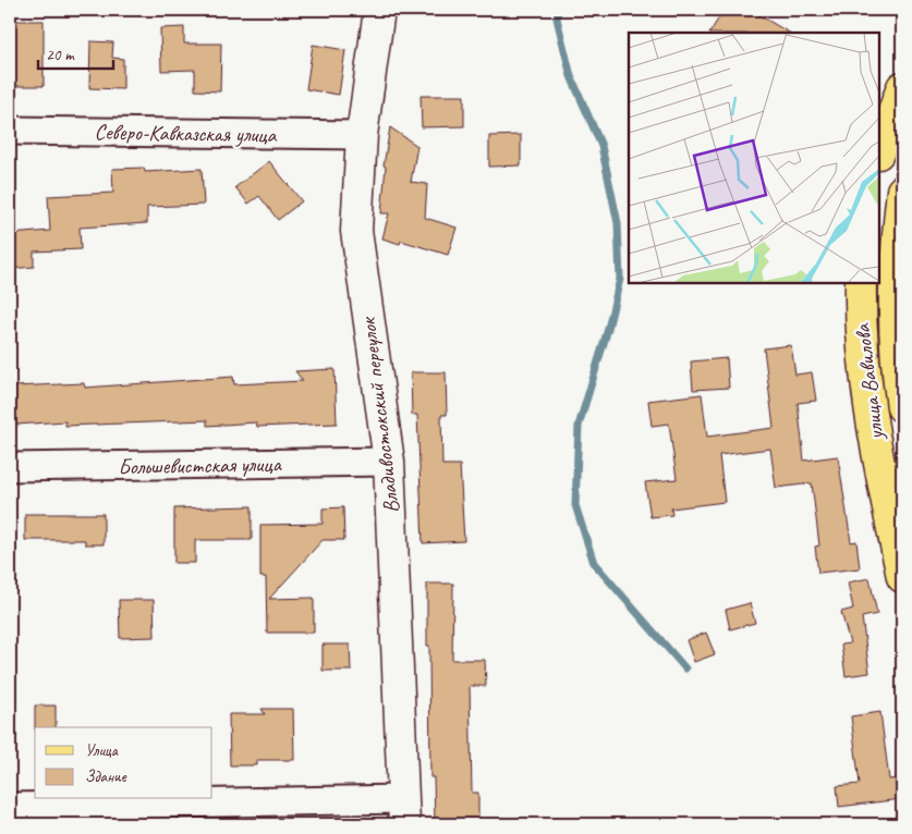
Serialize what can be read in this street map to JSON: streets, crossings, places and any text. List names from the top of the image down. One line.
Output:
{"streets":{"main road":["улица Вавилова"],"street":["Северо-Кавказская улица","Владивостокский переулок","Большевистская улица"]},"crossings":[["Северо-Кавказская улица","Владивостокский переулок"],["Владивостокский переулок","Большевистская улица"]],"legend":["Улица","Здание"],"scale_bar":"20 m"}
